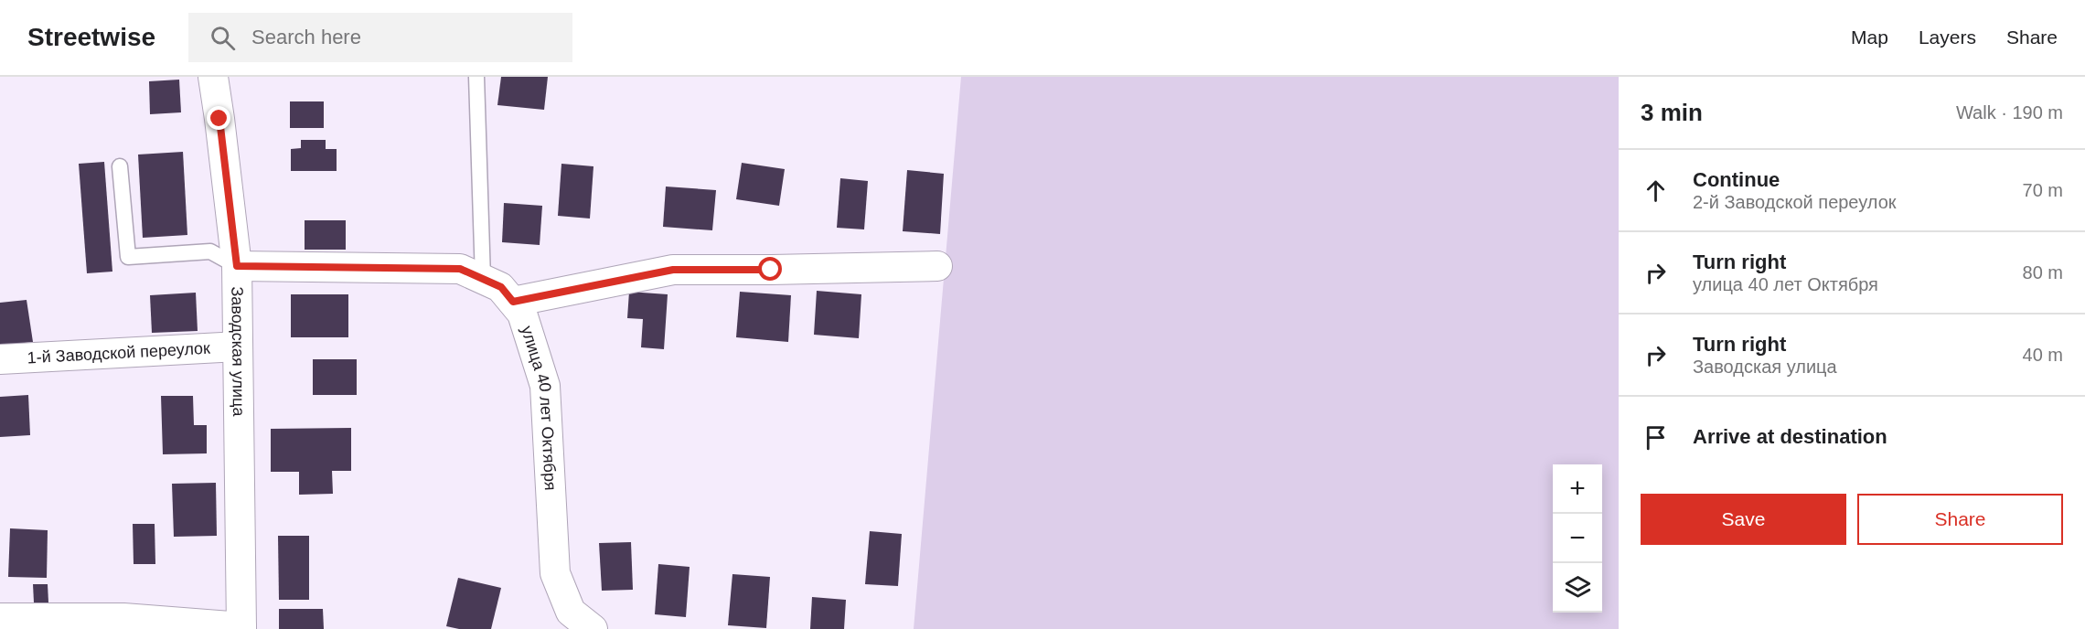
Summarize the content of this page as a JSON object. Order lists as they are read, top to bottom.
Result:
{
  "streets": {
    "street": ["Заводская улица", "1-й Заводской переулок", "улица 40 лет Октября"]
  },
  "crossings": [
    ["Заводская улица", "1-й Заводской переулок"],
    ["Заводская улица", "улица 40 лет Октября"]
  ],
  "page": {
    "header": "Streetwise",
    "search": "Search here",
    "nav": ["Map", "Layers", "Share"],
    "heading": ["3 min", "Walk · 190 m"],
    "list": [
      ["Continue", "2-й Заводской переулок", "70 m"],
      ["Turn right", "улица 40 лет Октября", "80 m"],
      ["Turn right", "Заводская улица", "40 m"],
      "Arrive at destination"
    ],
    "map_buttons": ["+", "−"],
    "buttons": ["Save", "Share"]
  }
}
